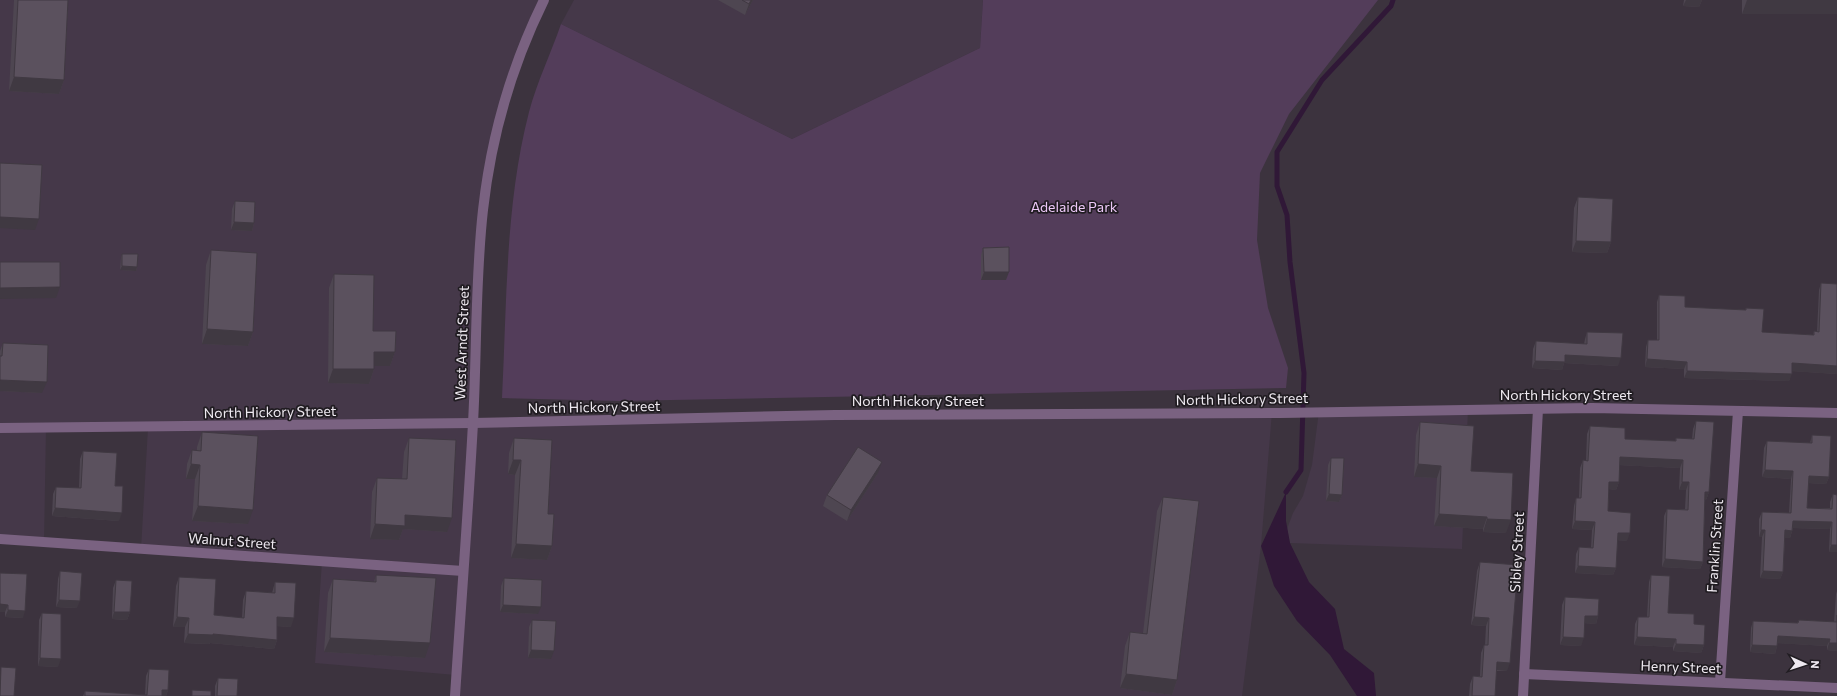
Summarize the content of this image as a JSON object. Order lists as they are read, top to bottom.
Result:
{
  "streets": {
    "street": [
      "West Arndt Street",
      "North Hickory Street",
      "Walnut Street",
      "Franklin Street",
      "Sibley Street",
      "Henry Street"
    ]
  },
  "crossings": [
    ["West Arndt Street", "North Hickory Street"],
    ["West Arndt Street", "Walnut Street"],
    ["North Hickory Street", "Franklin Street"],
    ["North Hickory Street", "Sibley Street"],
    ["Franklin Street", "Henry Street"],
    ["Sibley Street", "Henry Street"]
  ],
  "parks": ["Adelaide Park"],
  "north": "right"
}
